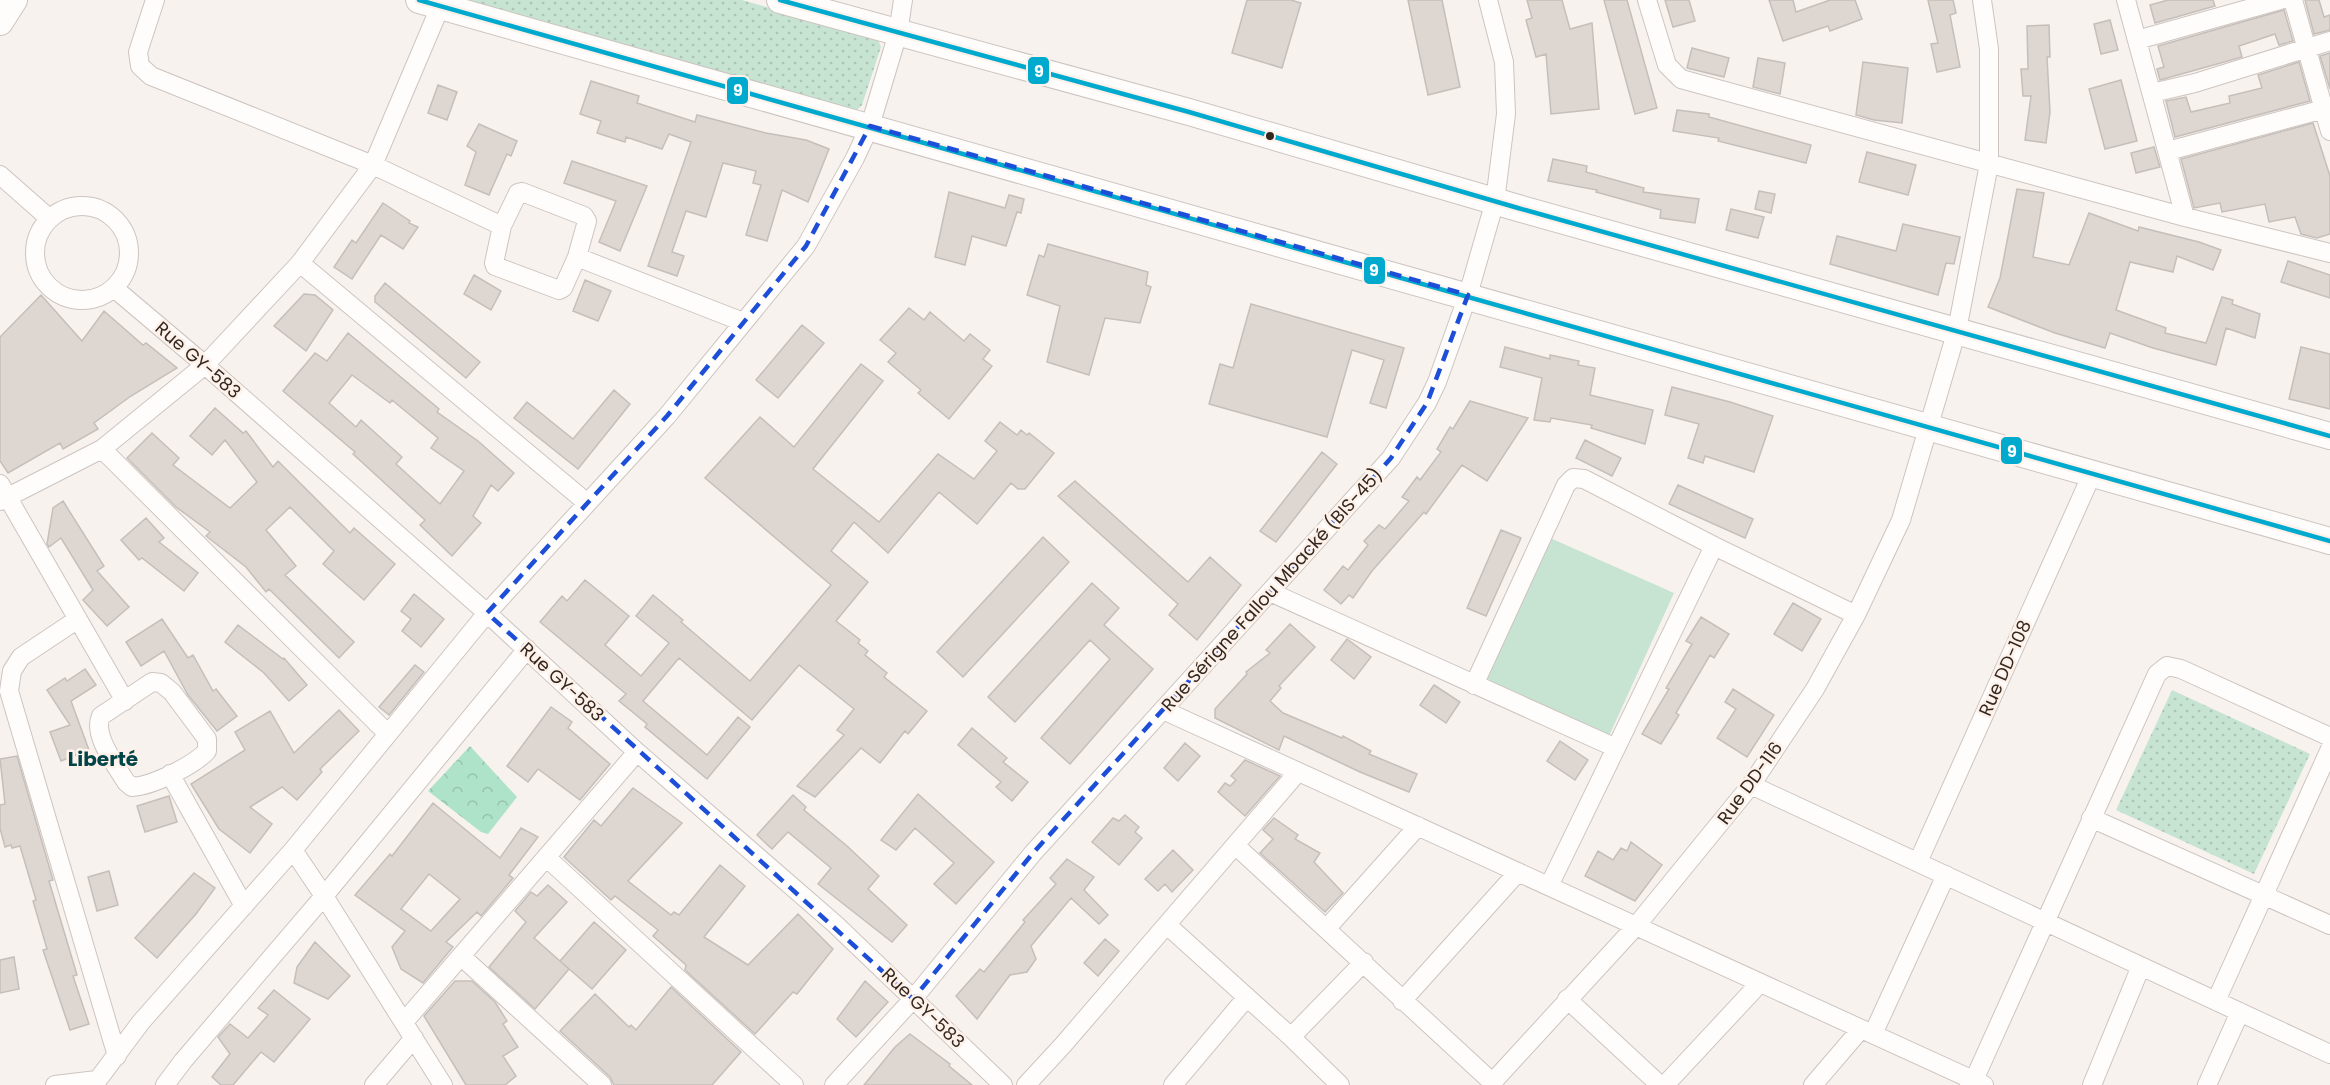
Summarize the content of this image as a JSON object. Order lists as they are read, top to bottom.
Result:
{
  "streets": {
    "street": [
      "Rue GY-583",
      "Rue Sérigne Fallou Mbacké (BIS-45)",
      "Rue DD-108",
      "Rue DD-116"
    ]
  },
  "crossings": [
    ["Rue GY-583", "Rue Sérigne Fallou Mbacké (BIS-45)"]
  ],
  "districts": ["Liberté"],
  "lines": ["transit line 9"]
}
